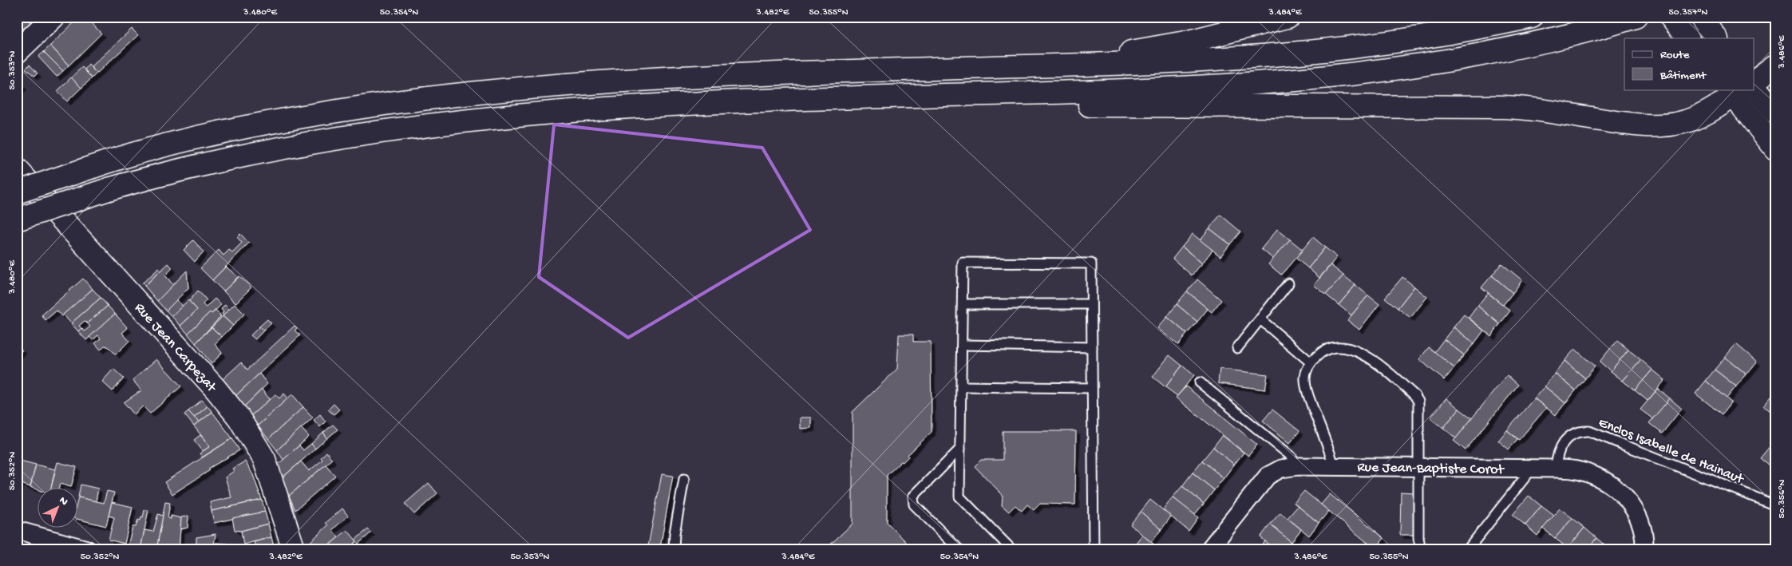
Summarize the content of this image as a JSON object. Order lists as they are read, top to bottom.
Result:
{
  "streets": {
    "main road": ["Rue Jean Carpezat"],
    "street": ["Rue Jean-Baptiste Corot"],
    "lane": ["Enclos Isabelle de Hainaut"]
  },
  "crossings": [
    ["Enclos Isabelle de Hainaut", "Rue Jean-Baptiste Corot"]
  ],
  "legend": ["Route", "Bâtiment"],
  "north": "top right",
  "coordinates": [
    "3.480°E",
    "50.354°N",
    "3.482°E",
    "50.355°N",
    "3.484°E",
    "50.357°N",
    "3.486°E",
    "50.353°N",
    "50.352°N",
    "50.356°N"
  ]
}
